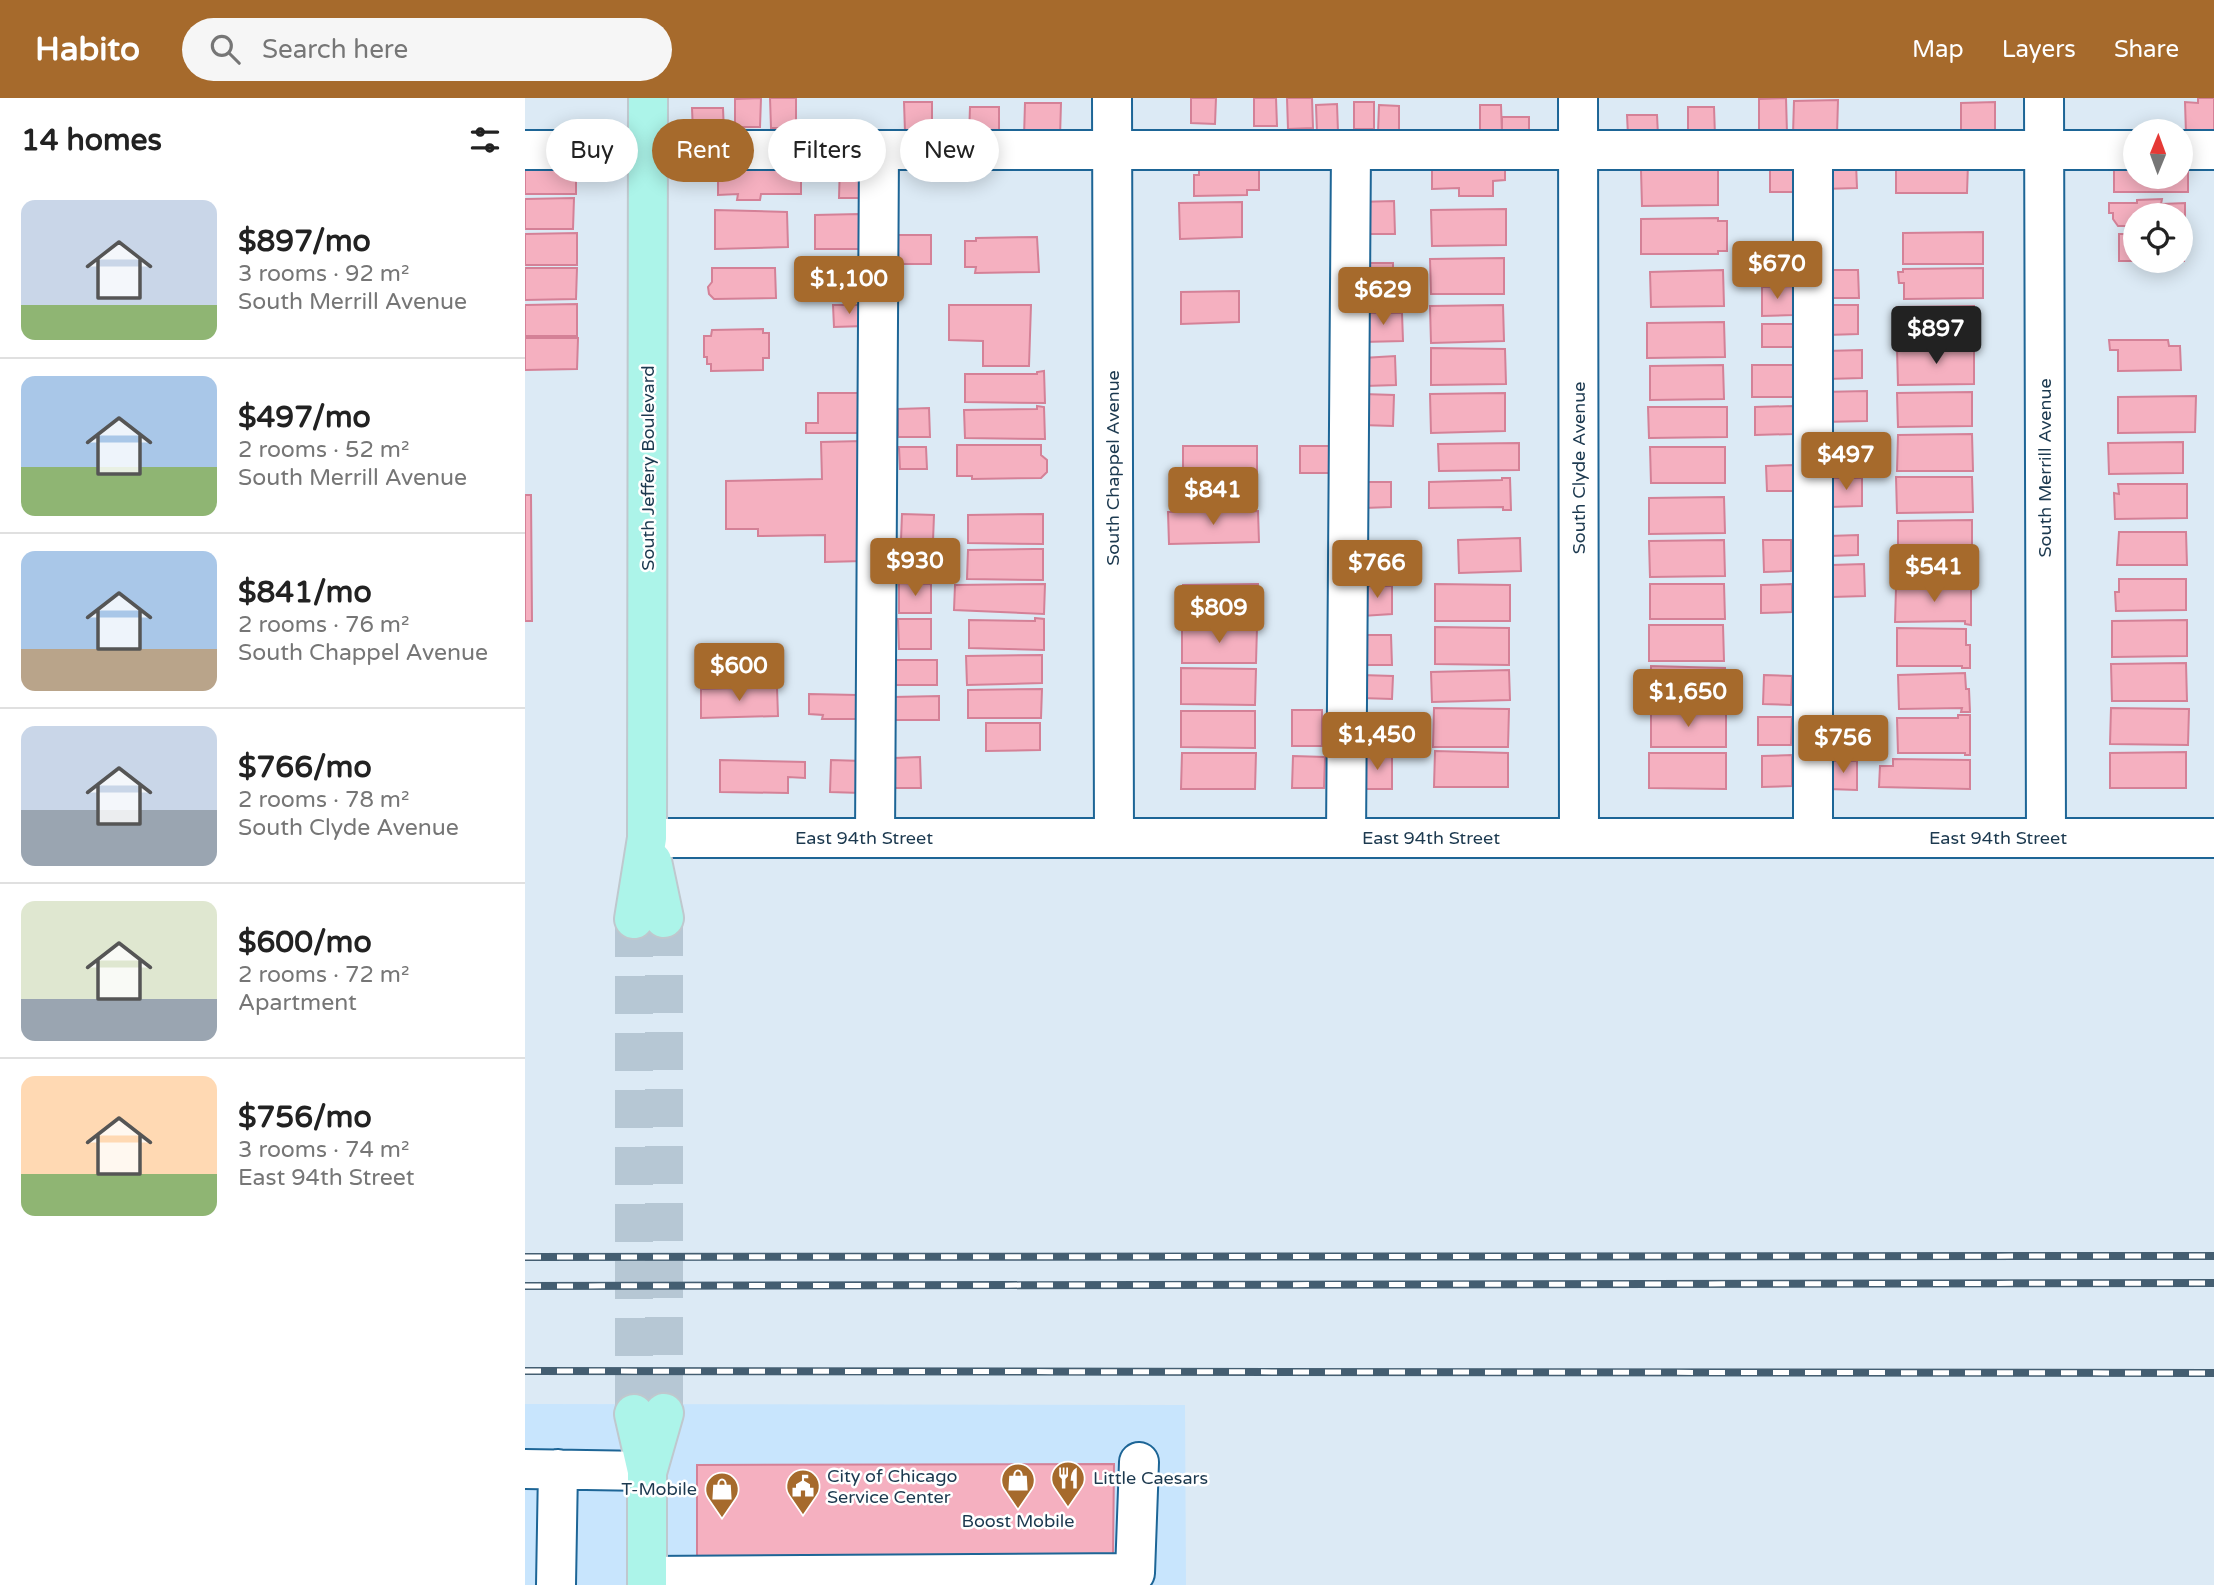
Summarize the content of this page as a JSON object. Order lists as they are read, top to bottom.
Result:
{
  "streets": {
    "main road": ["South Jeffery Boulevard"],
    "street": [
      "South Chappel Avenue",
      "South Clyde Avenue",
      "South Merrill Avenue",
      "East 94th Street"
    ]
  },
  "crossings": [
    ["South Jeffery Boulevard", "East 94th Street"],
    ["South Chappel Avenue", "East 94th Street"],
    ["South Clyde Avenue", "East 94th Street"],
    ["South Merrill Avenue", "East 94th Street"]
  ],
  "places": {
    "restaurant": ["Little Caesars"],
    "shop": ["Boost Mobile", "T-Mobile"],
    "public building": ["City of Chicago Service Center"]
  },
  "north": "top",
  "page": {
    "header": "Habito",
    "search": "Search here",
    "nav": ["Map", "Layers", "Share"],
    "heading": "14 homes",
    "chip": [
      "Buy",
      "Rent",
      "Filters",
      "New"
    ],
    "list": [
      {
        "name": "$897/mo",
        "note": "3 rooms · 92 m² · South Merrill Avenue"
      },
      {
        "name": "$497/mo",
        "note": "2 rooms · 52 m² · South Merrill Avenue"
      },
      {
        "name": "$841/mo",
        "note": "2 rooms · 76 m² · South Chappel Avenue"
      },
      {
        "name": "$766/mo",
        "note": "2 rooms · 78 m² · South Clyde Avenue"
      },
      {
        "name": "$600/mo",
        "note": "2 rooms · 72 m² · Apartment"
      },
      {
        "name": "$756/mo",
        "note": "3 rooms · 74 m² · East 94th Street"
      }
    ],
    "price": [
      "$670",
      "$1,100",
      "$629",
      "$897",
      "$497",
      "$841",
      "$930",
      "$766",
      "$541",
      "$809",
      "$600",
      "$1,650",
      "$1,450",
      "$756"
    ]
  }
}
